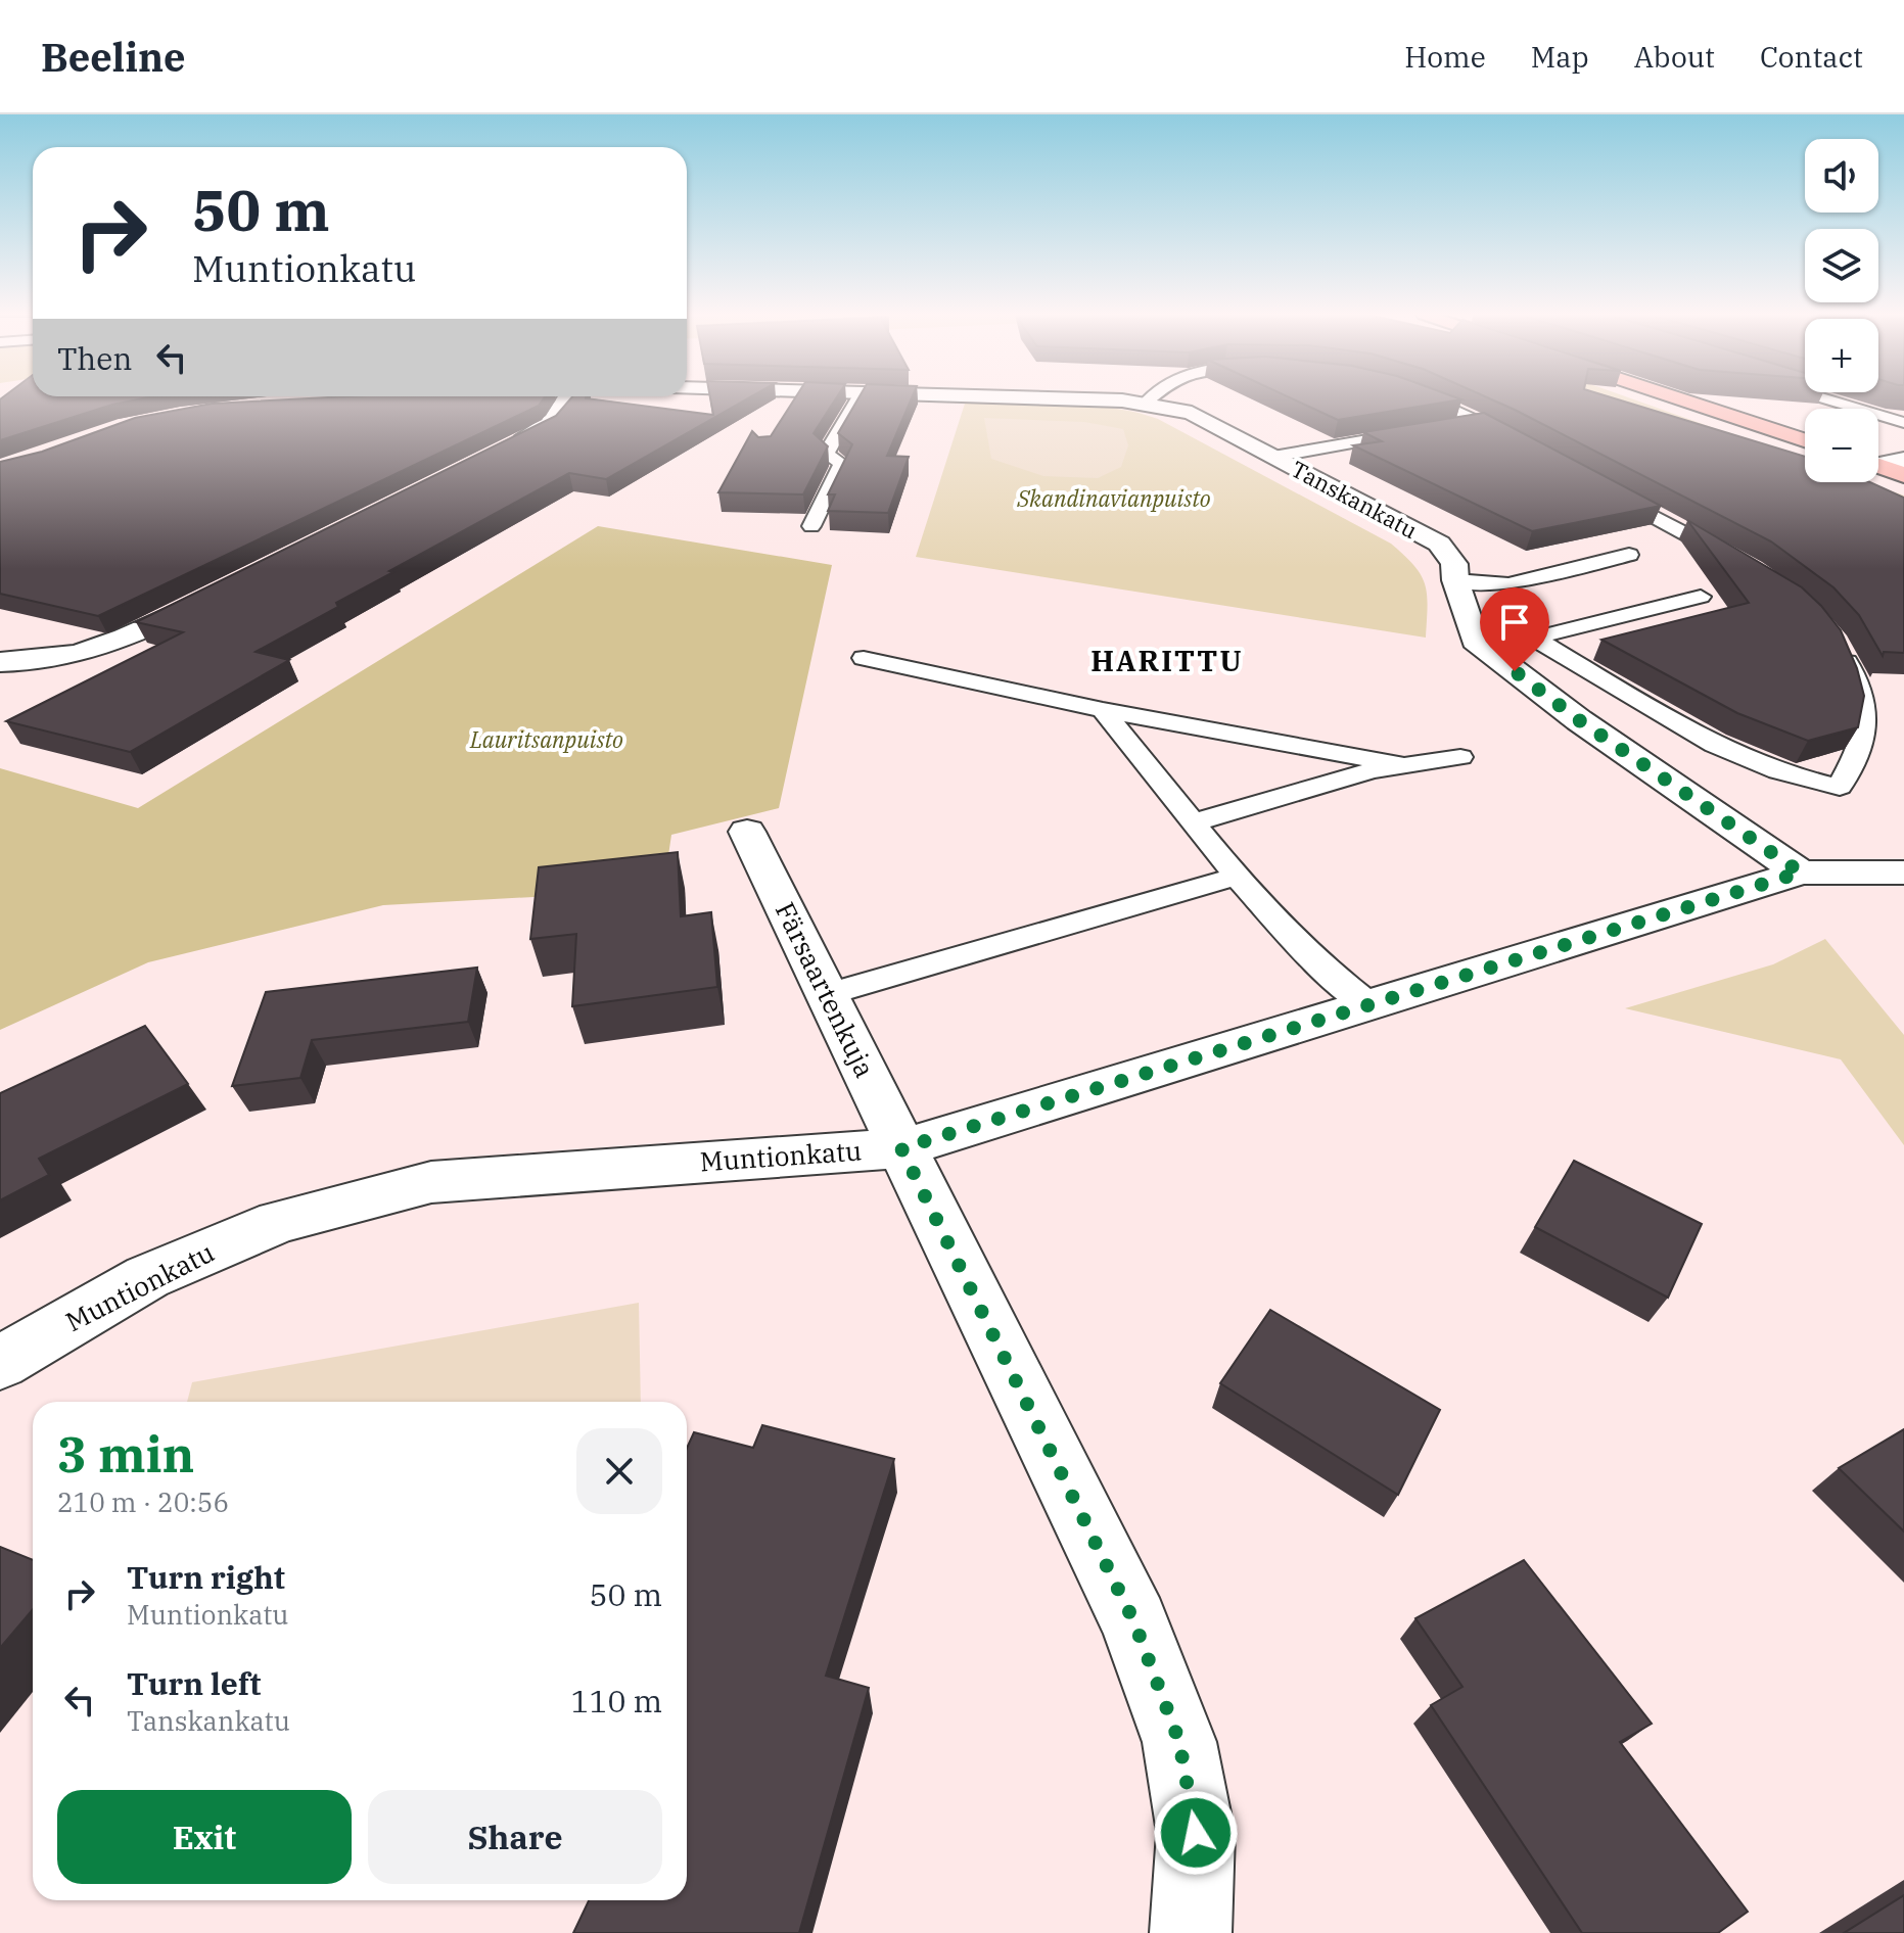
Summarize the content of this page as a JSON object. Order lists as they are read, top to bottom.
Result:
{
  "streets": {
    "street": ["Tanskankatu", "Färsaartenkuja", "Muntionkatu"]
  },
  "crossings": [
    ["Färsaartenkuja", "Muntionkatu"]
  ],
  "districts": ["HARITTU"],
  "parks": ["Skandinavianpuisto", "Lauritsanpuisto"],
  "page": {
    "header": "Beeline",
    "nav": [
      "Home",
      "Map",
      "About",
      "Contact"
    ],
    "map_buttons": ["+", "−"],
    "turn": ["50 m", "Muntionkatu"],
    "then": "Then",
    "heading": ["3 min", "210 m · 20:56"],
    "list": [
      {
        "name": "Turn right",
        "note": "Muntionkatu",
        "value": "50 m"
      },
      {
        "name": "Turn left",
        "note": "Tanskankatu",
        "value": "110 m"
      }
    ],
    "buttons": ["Exit", "Share"]
  }
}
